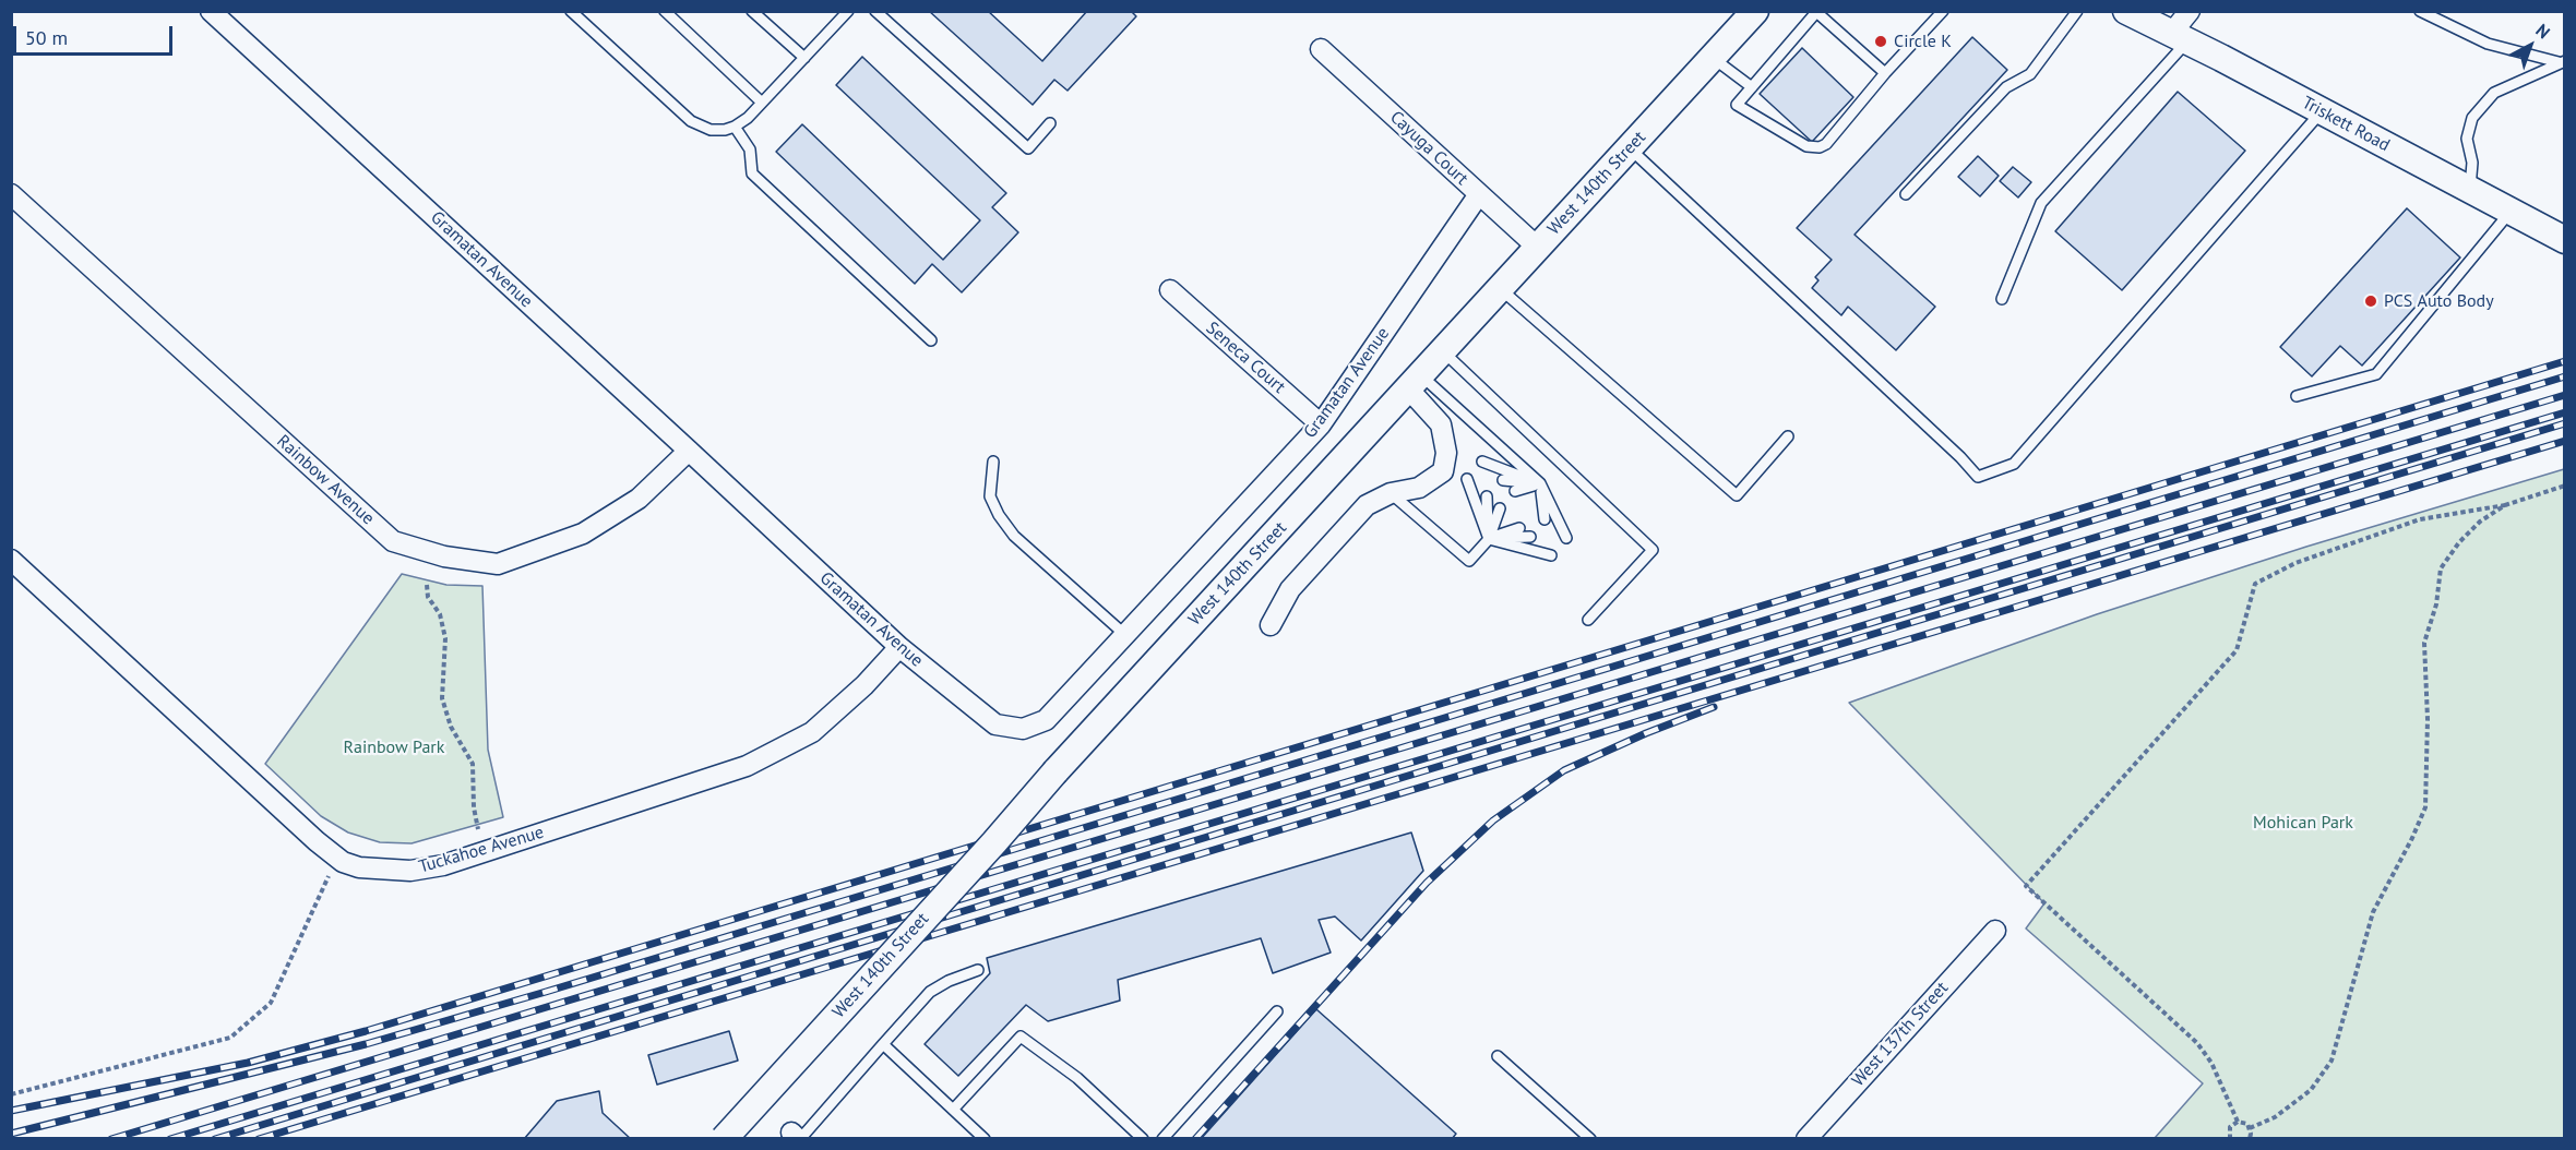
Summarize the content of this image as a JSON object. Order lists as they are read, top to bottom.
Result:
{
  "streets": {
    "main road": ["Triskett Road", "West 140th Street"],
    "street": [
      "Cayuga Court",
      "Gramatan Avenue",
      "Seneca Court",
      "Rainbow Avenue",
      "Tuckahoe Avenue",
      "West 137th Street"
    ]
  },
  "crossings": [
    ["Cayuga Court", "West 140th Street"],
    ["Cayuga Court", "Gramatan Avenue"],
    ["Gramatan Avenue", "Seneca Court"],
    ["Gramatan Avenue", "Rainbow Avenue"],
    ["Gramatan Avenue", "Tuckahoe Avenue"]
  ],
  "parks": ["Rainbow Park", "Mohican Park"],
  "places": ["Circle K", "PCS Auto Body"],
  "scale_bar": "50 m",
  "north": "top right"
}
